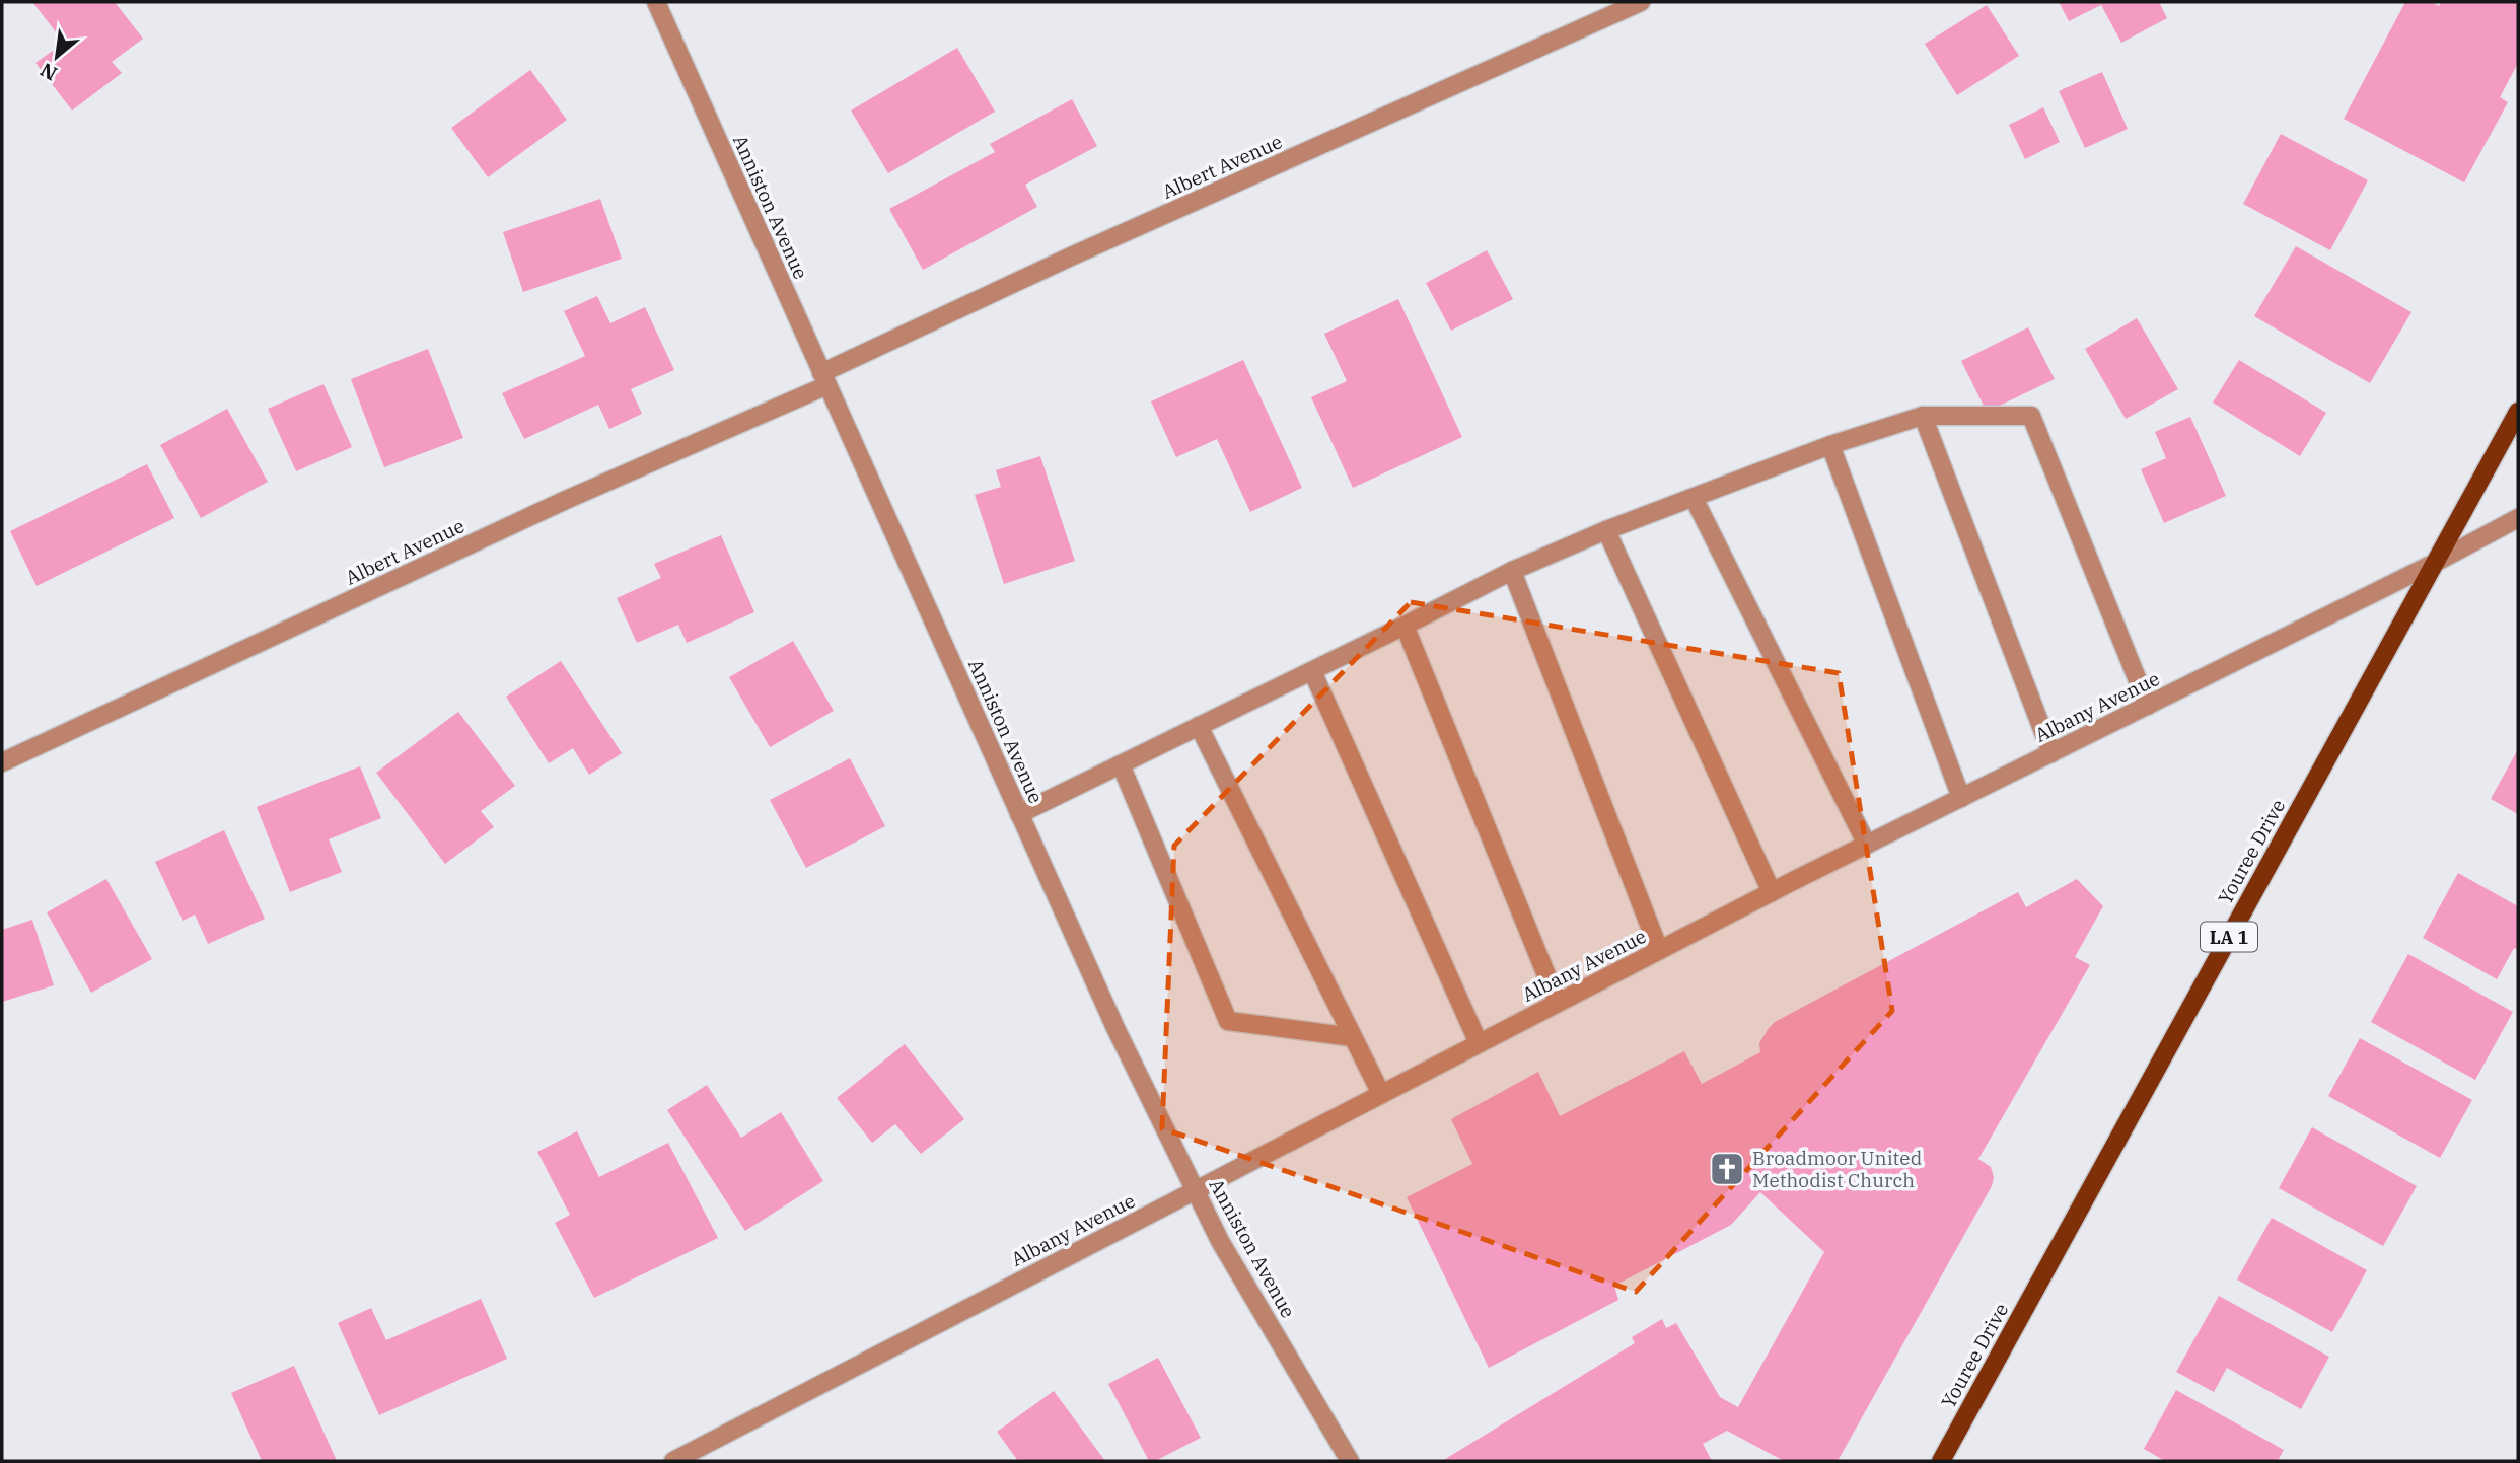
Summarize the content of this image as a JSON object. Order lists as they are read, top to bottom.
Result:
{
  "streets": {
    "main road": ["Youree Drive", "LA 1"],
    "street": ["Albert Avenue", "Anniston Avenue", "Albany Avenue"]
  },
  "crossings": [
    ["Albert Avenue", "Anniston Avenue"],
    ["Anniston Avenue", "Albany Avenue"],
    ["Albany Avenue", "Youree Drive"]
  ],
  "places": {
    "church": ["Broadmoor United Methodist Church"]
  },
  "north": "bottom left"
}
